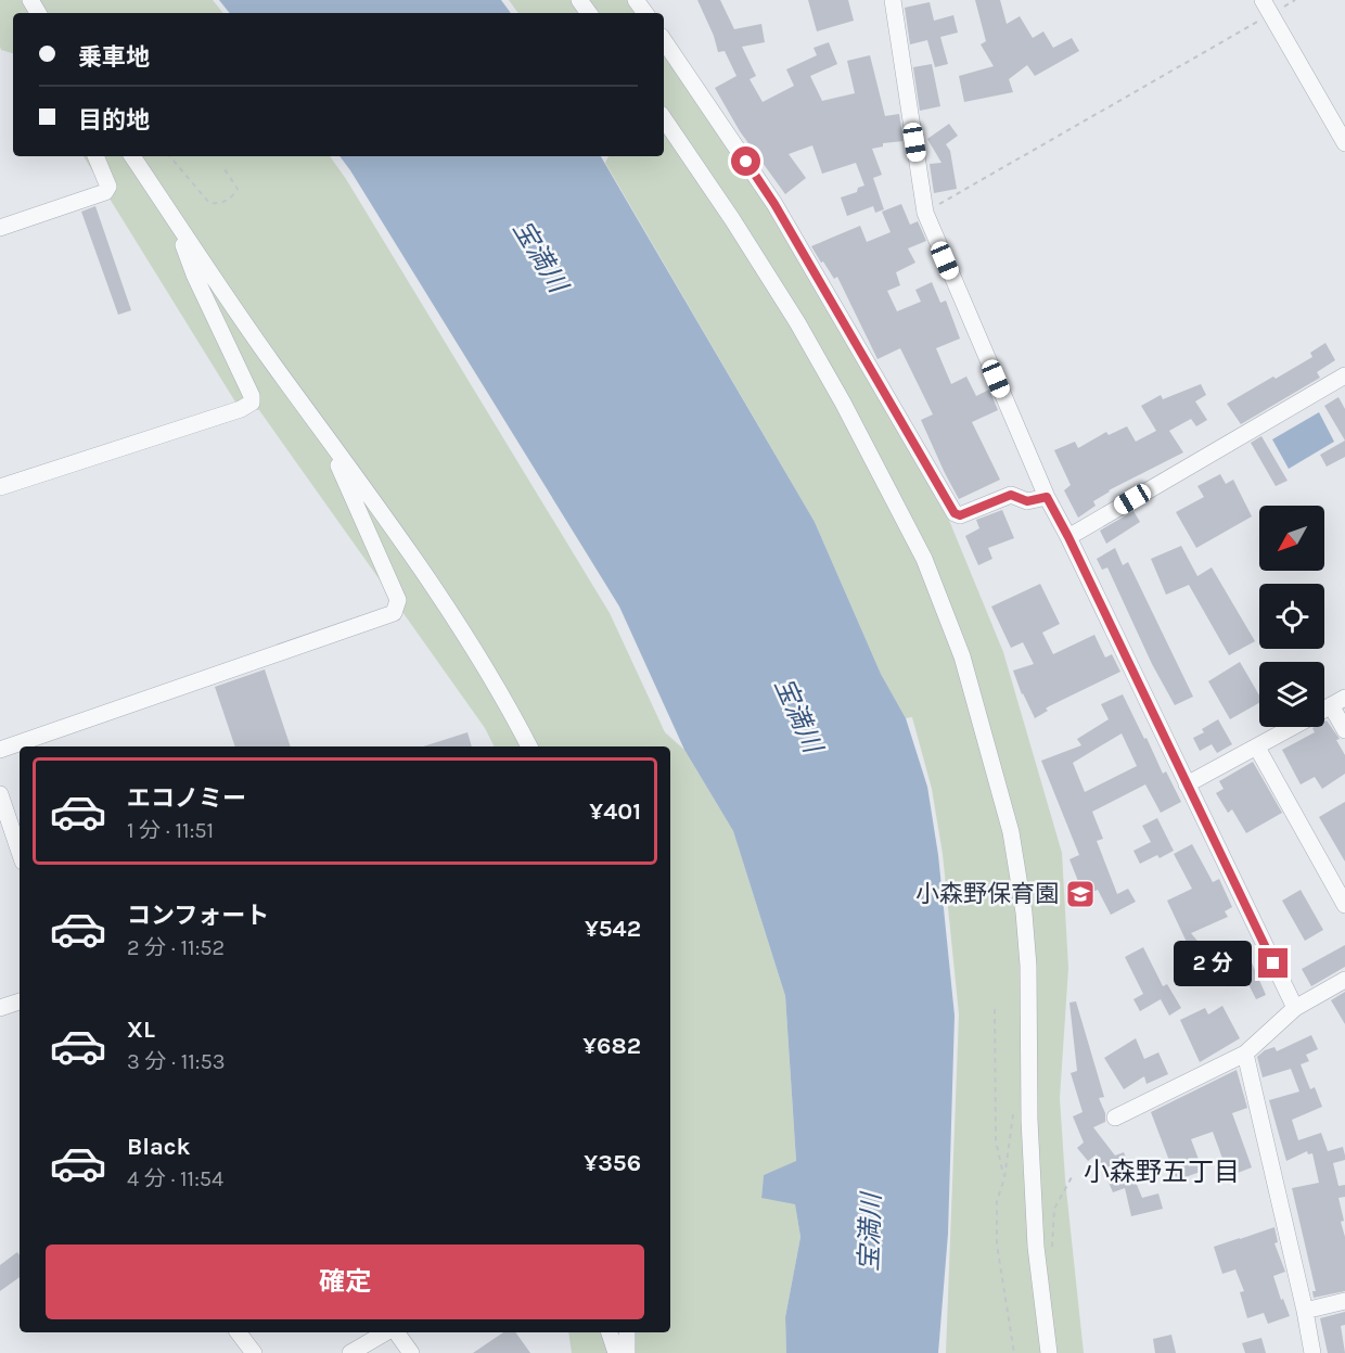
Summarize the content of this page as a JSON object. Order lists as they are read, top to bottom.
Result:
{
  "districts": ["小森野五丁目"],
  "water": ["宝満川"],
  "places": {
    "school or university": ["小森野保育園"]
  },
  "north": "bottom left",
  "page": {
    "banner": ["乗車地", "目的地"],
    "list": [
      {
        "name": "エコノミー",
        "note": "1 分 · 11:51",
        "value": "¥401"
      },
      {
        "name": "コンフォート",
        "note": "2 分 · 11:52",
        "value": "¥542"
      },
      {
        "name": "XL",
        "note": "3 分 · 11:53",
        "value": "¥682"
      },
      {
        "name": "Black",
        "note": "4 分 · 11:54",
        "value": "¥356"
      }
    ],
    "bubble": "2 分",
    "buttons": "確定"
  }
}
